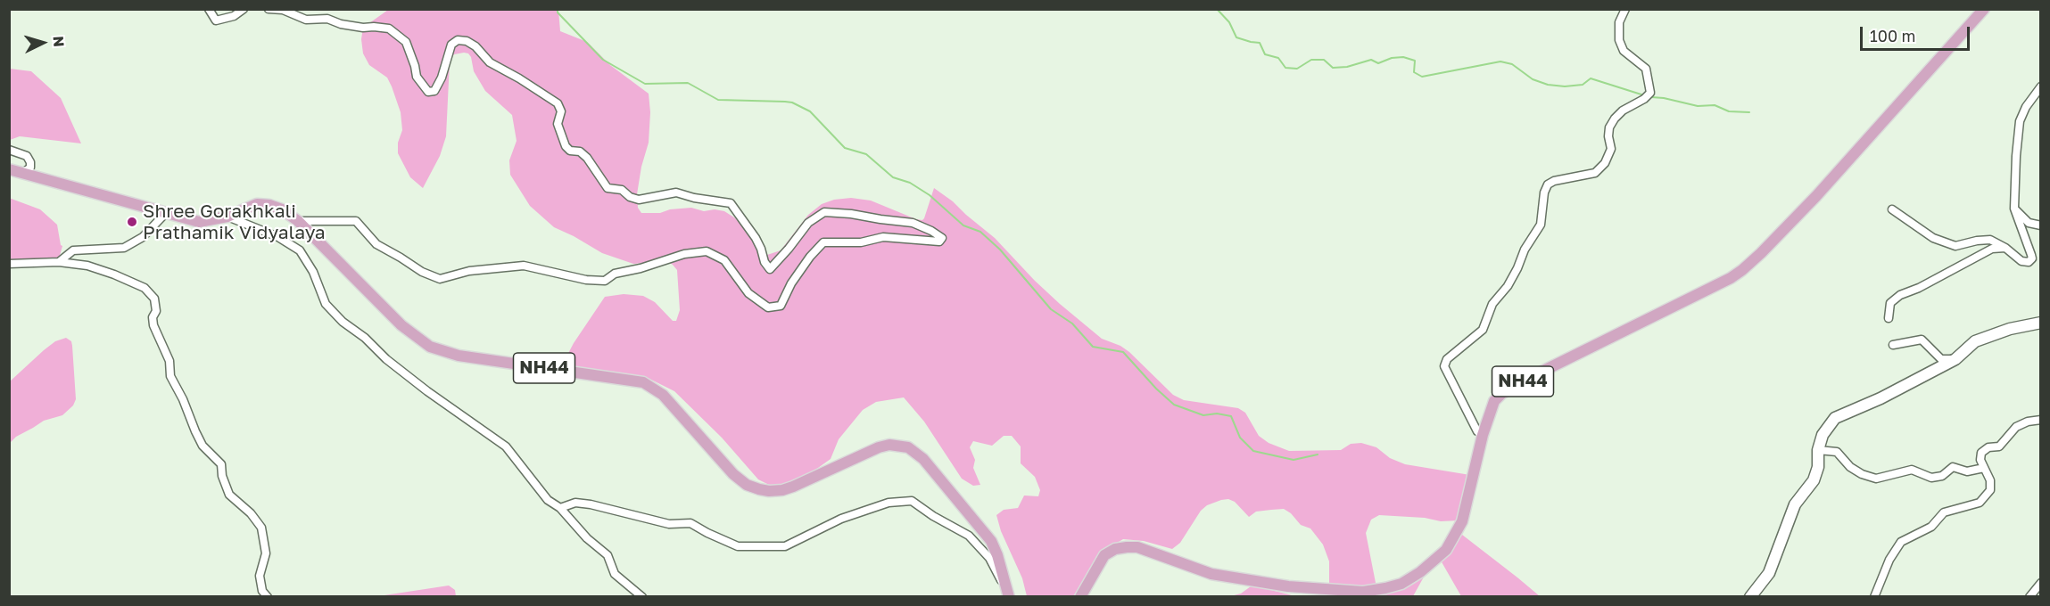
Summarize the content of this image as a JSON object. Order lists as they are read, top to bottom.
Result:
{
  "streets": {
    "main road": ["NH44"]
  },
  "places": ["Shree Gorakhkali Prathamik Vidyalaya"],
  "scale_bar": "100 m",
  "north": "right"
}
